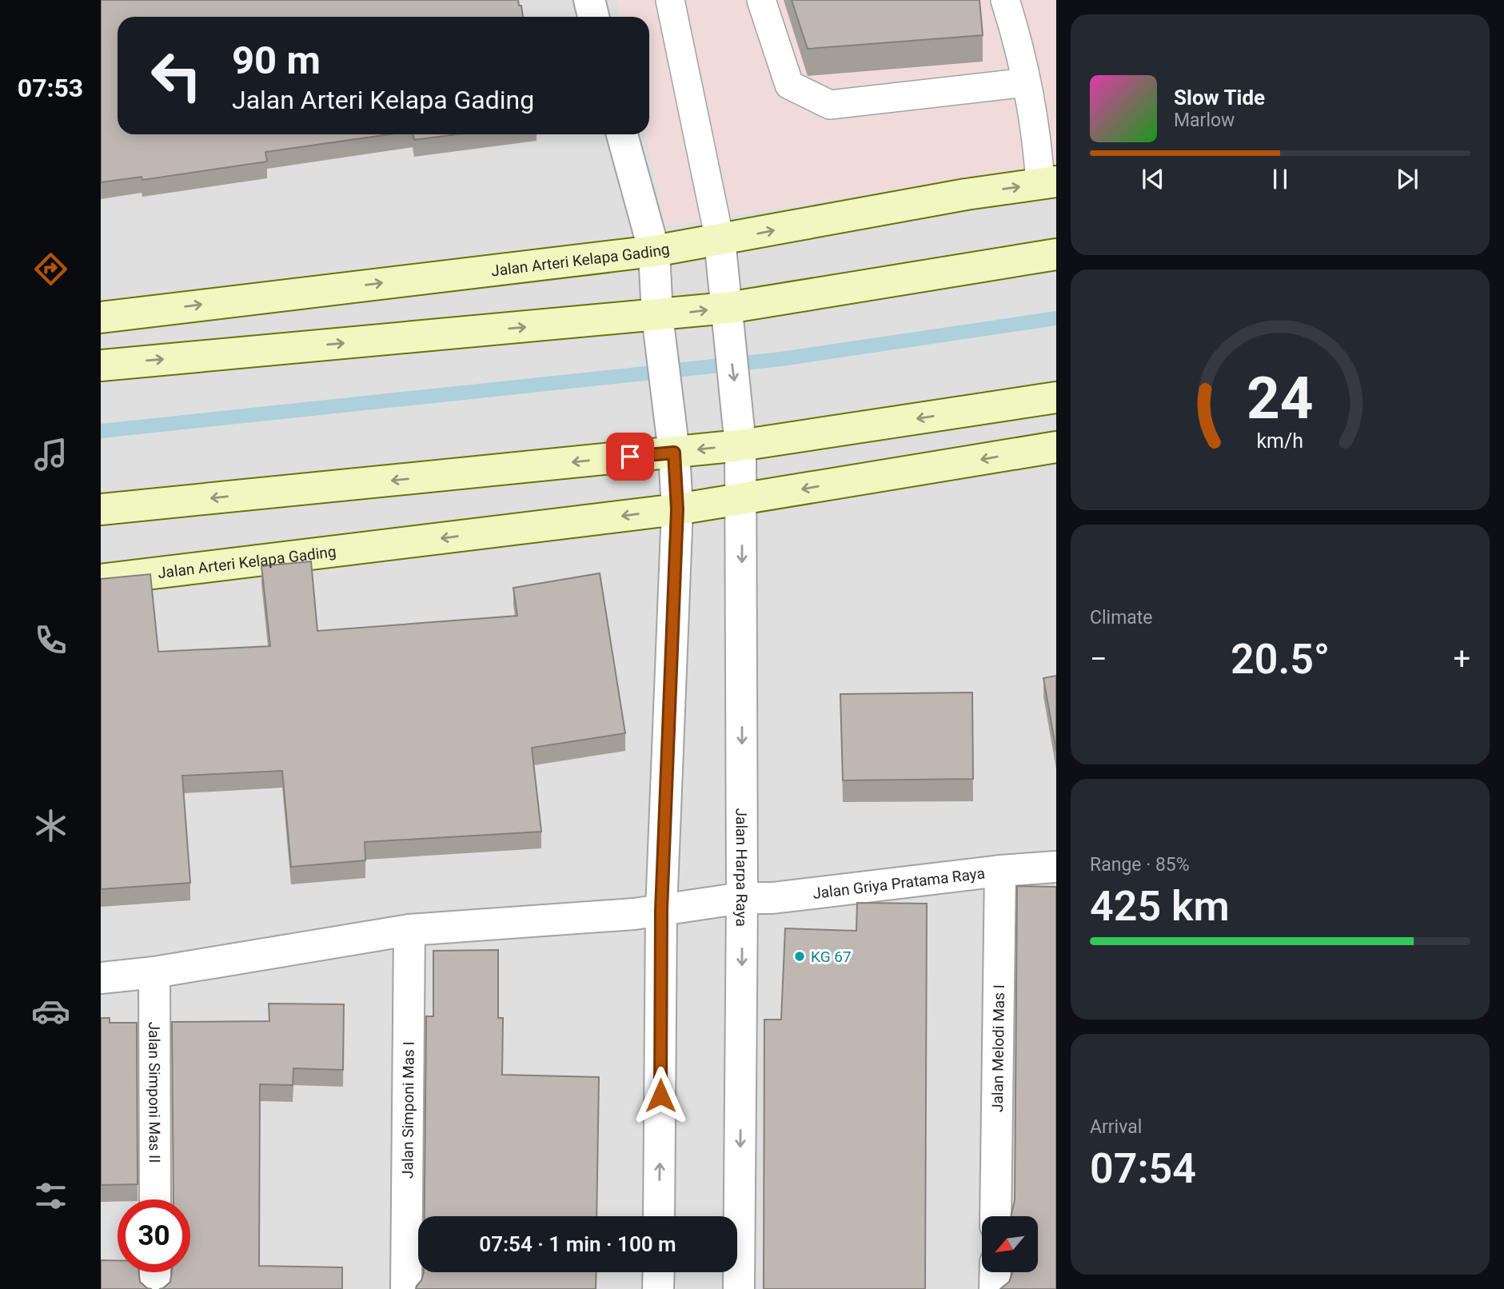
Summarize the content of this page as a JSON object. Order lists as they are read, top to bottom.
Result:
{
  "streets": {
    "street": [
      "Jalan Arteri Kelapa Gading",
      "Jalan Harpa Raya",
      "Jalan Griya Pratama Raya",
      "Jalan Melodi Mas I",
      "Jalan Simponi Mas II",
      "Jalan Simponi Mas I"
    ]
  },
  "crossings": [
    ["Jalan Arteri Kelapa Gading", "Jalan Harpa Raya"],
    ["Jalan Harpa Raya", "Jalan Griya Pratama Raya"],
    ["Jalan Griya Pratama Raya", "Jalan Melodi Mas I"],
    ["Jalan Griya Pratama Raya", "Jalan Simponi Mas II"],
    ["Jalan Griya Pratama Raya", "Jalan Simponi Mas I"]
  ],
  "places": ["KG 67"],
  "north": "bottom left",
  "page": {
    "tabs": "07:53",
    "turn": ["90 m", "Jalan Arteri Kelapa Gading"],
    "song": ["Slow Tide", "Marlow"],
    "tile": [
      "Climate",
      ["Range · 85%", "425 km"],
      ["Arrival", "07:54"]
    ],
    "heat": ["−", "20.5°", "+"],
    "limit": "30",
    "trip": "07:54 · 1 min · 100 m",
    "gauge": ["24", "km/h"]
  }
}
